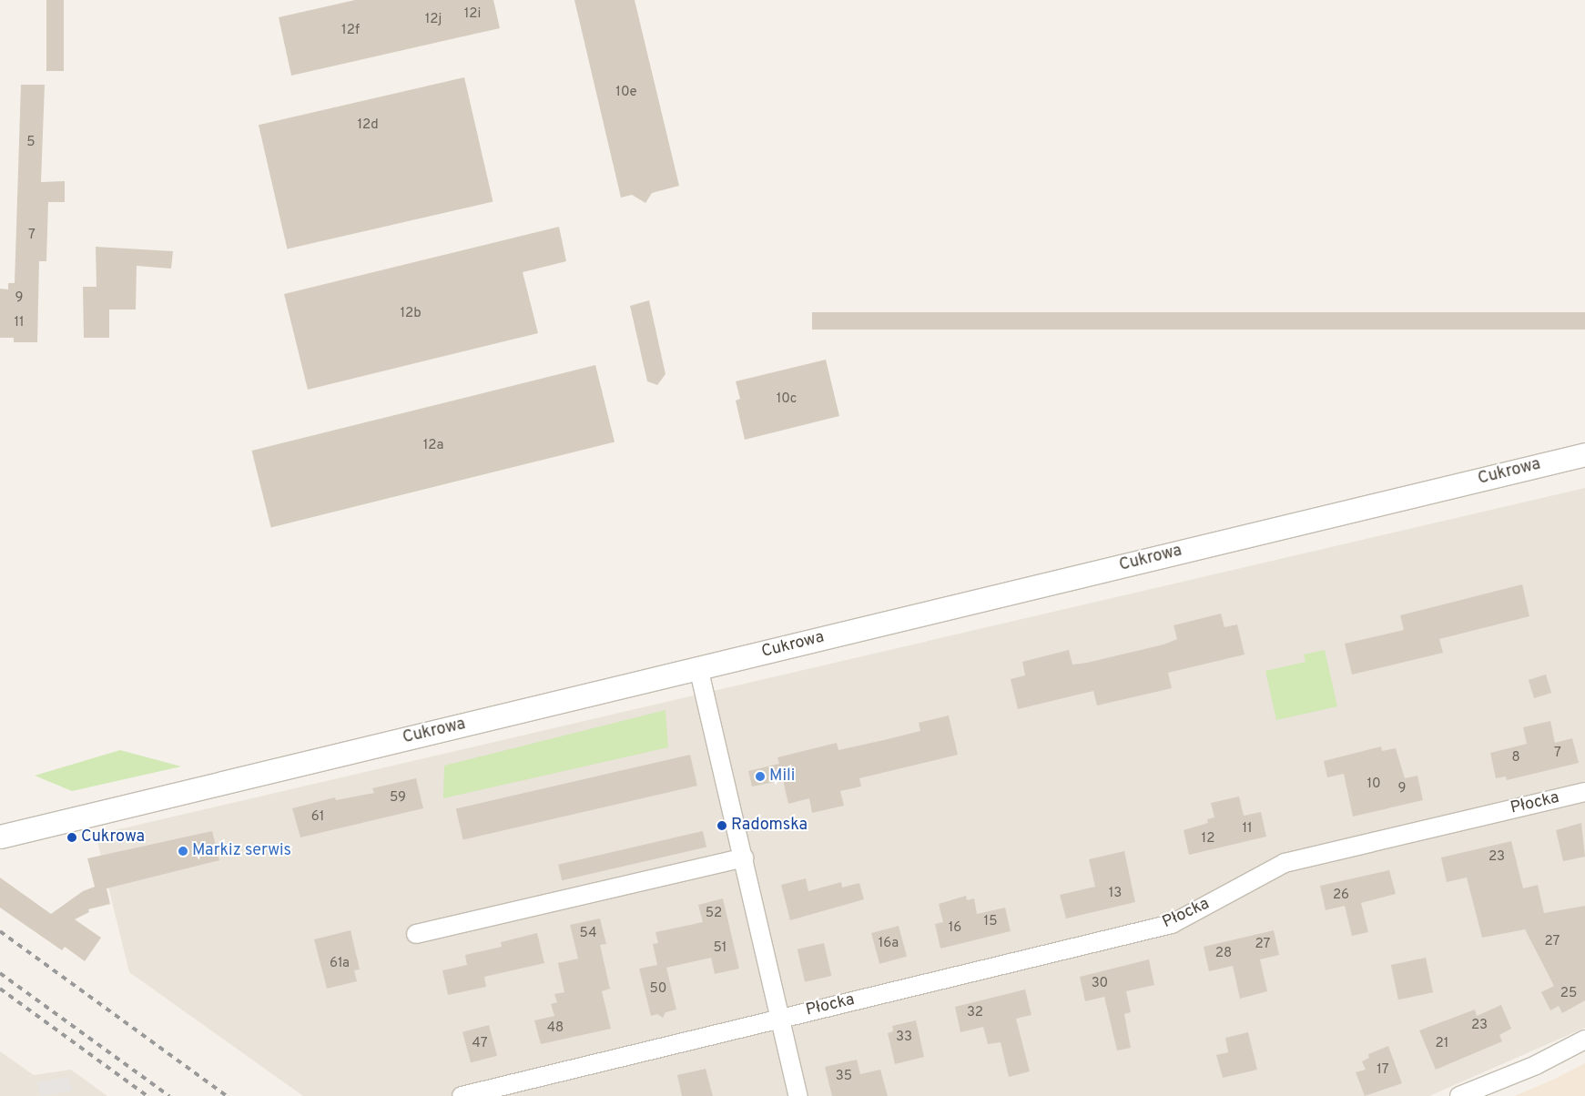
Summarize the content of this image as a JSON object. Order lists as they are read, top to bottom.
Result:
{
  "streets": {
    "street": ["Cukrowa", "Płocka"]
  },
  "places": [
    "Mili",
    "Radomska",
    "Cukrowa",
    "Markiz serwis"
  ],
  "house_numbers": [
    "12i",
    "12j",
    "12f",
    "10e",
    "12d",
    "5",
    "7",
    "9",
    "12b",
    "11",
    "10c",
    "12a",
    "7",
    "8",
    "10",
    "9",
    "59",
    "61",
    "11",
    "12",
    "23",
    "13",
    "26",
    "52",
    "15",
    "16",
    "54",
    "27",
    "16a",
    "27",
    "51",
    "28",
    "61a",
    "30",
    "50",
    "25",
    "32",
    "23",
    "48",
    "33",
    "47",
    "21",
    "17",
    "35"
  ]
}
